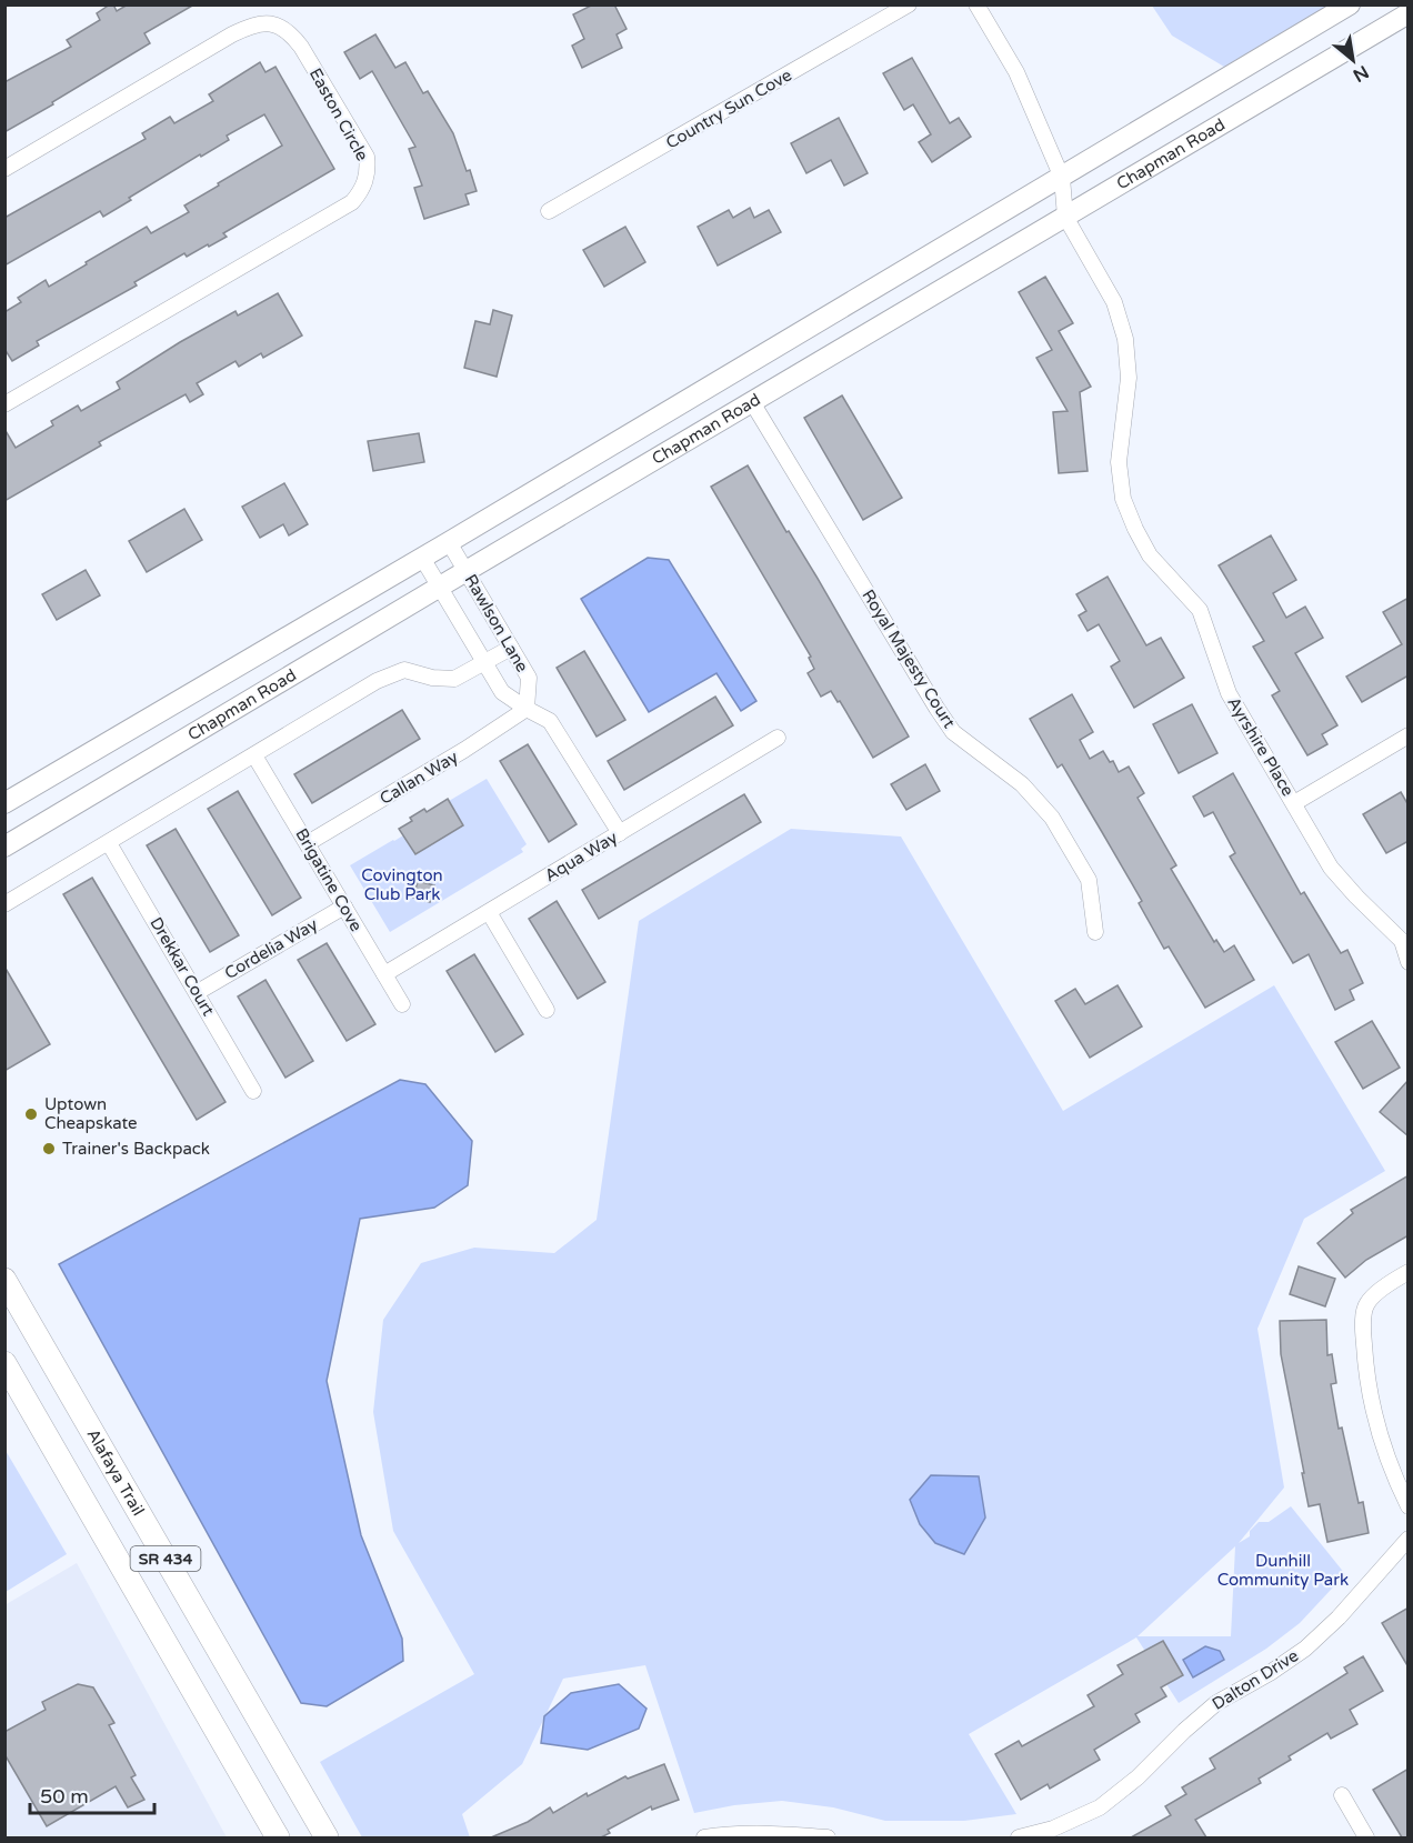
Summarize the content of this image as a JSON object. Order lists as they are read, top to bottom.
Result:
{
  "streets": {
    "main road": ["Alafaya Trail", "SR 434"],
    "street": [
      "Country Sun Cove",
      "Easton Circle",
      "Chapman Road",
      "Rawlson Lane",
      "Royal Majesty Court",
      "Ayrshire Place",
      "Callan Way",
      "Aqua Way",
      "Brigatine Cove",
      "Cordelia Way",
      "Drekkar Court",
      "Dalton Drive"
    ]
  },
  "crossings": [
    ["Chapman Road", "Rawlson Lane"],
    ["Chapman Road", "Royal Majesty Court"],
    ["Chapman Road", "Ayrshire Place"],
    ["Rawlson Lane", "Callan Way"],
    ["Rawlson Lane", "Aqua Way"],
    ["Callan Way", "Brigatine Cove"],
    ["Aqua Way", "Brigatine Cove"],
    ["Brigatine Cove", "Cordelia Way"],
    ["Cordelia Way", "Drekkar Court"]
  ],
  "parks": ["Covington Club Park", "Dunhill Community Park"],
  "places": ["Uptown Cheapskate", "Trainer's Backpack"],
  "scale_bar": "50 m",
  "north": "bottom right"
}
